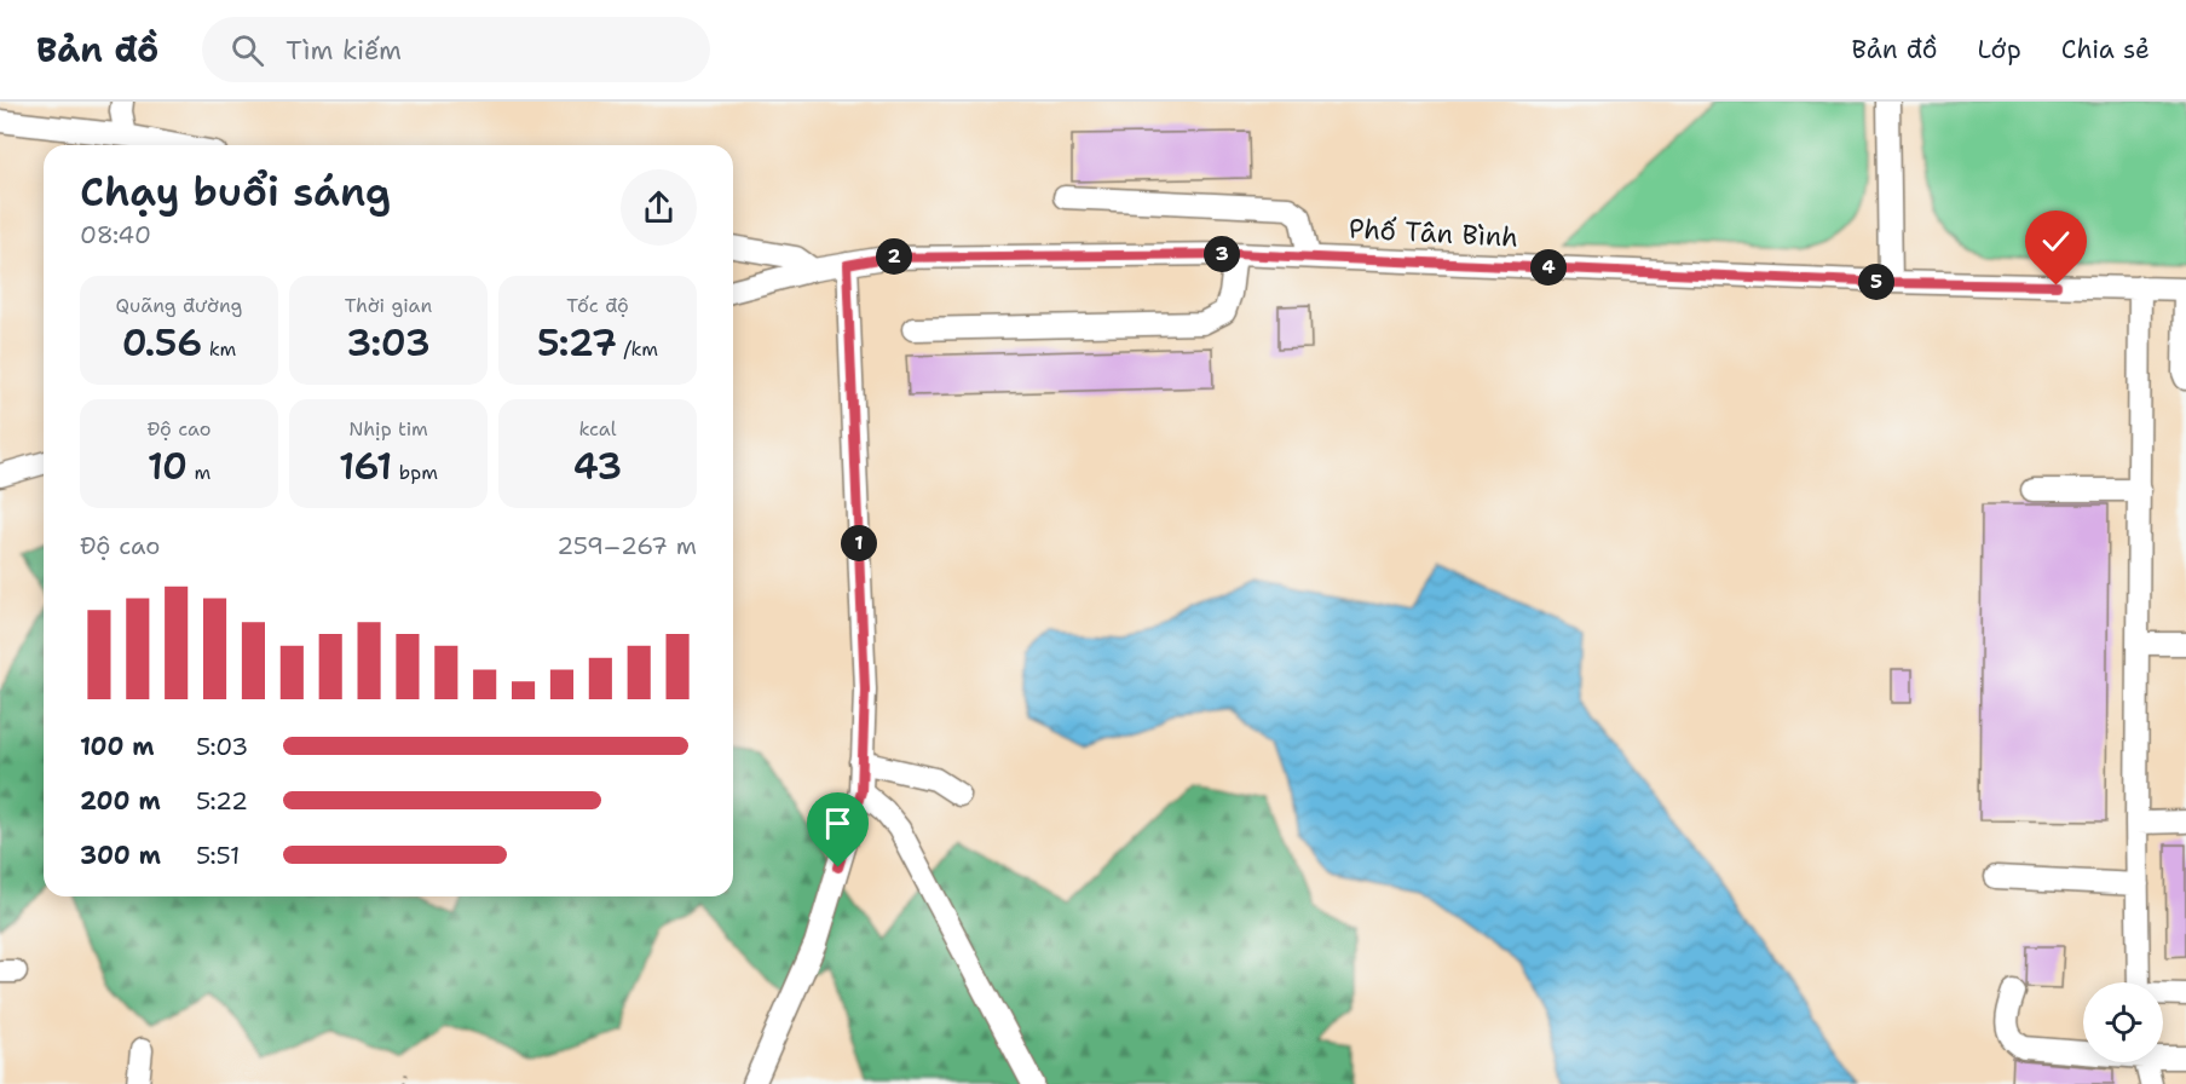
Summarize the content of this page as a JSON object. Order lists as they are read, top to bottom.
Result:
{
  "streets": {
    "street": ["Phố Tân Bình"]
  },
  "page": {
    "header": "Bản đồ",
    "search": "Tìm kiếm",
    "nav": ["Bản đồ", "Lớp", "Chia sẻ"],
    "heading": ["Chạy buổi sáng", "08:40"],
    "pins": [
      "3",
      "2",
      "4",
      "5",
      "1"
    ],
    "stats": [
      ["Quãng đường", "0.56 km"],
      ["Thời gian", "3:03"],
      ["Tốc độ", "5:27 /km"],
      ["Độ cao", "10 m"],
      ["Nhịp tim", "161 bpm"],
      ["kcal", "43"]
    ],
    "chart": ["Độ cao", "259–267 m"],
    "list": [
      {
        "name": "100 m",
        "note": "5:03"
      },
      {
        "name": "200 m",
        "note": "5:22"
      },
      {
        "name": "300 m",
        "note": "5:51"
      }
    ]
  }
}
